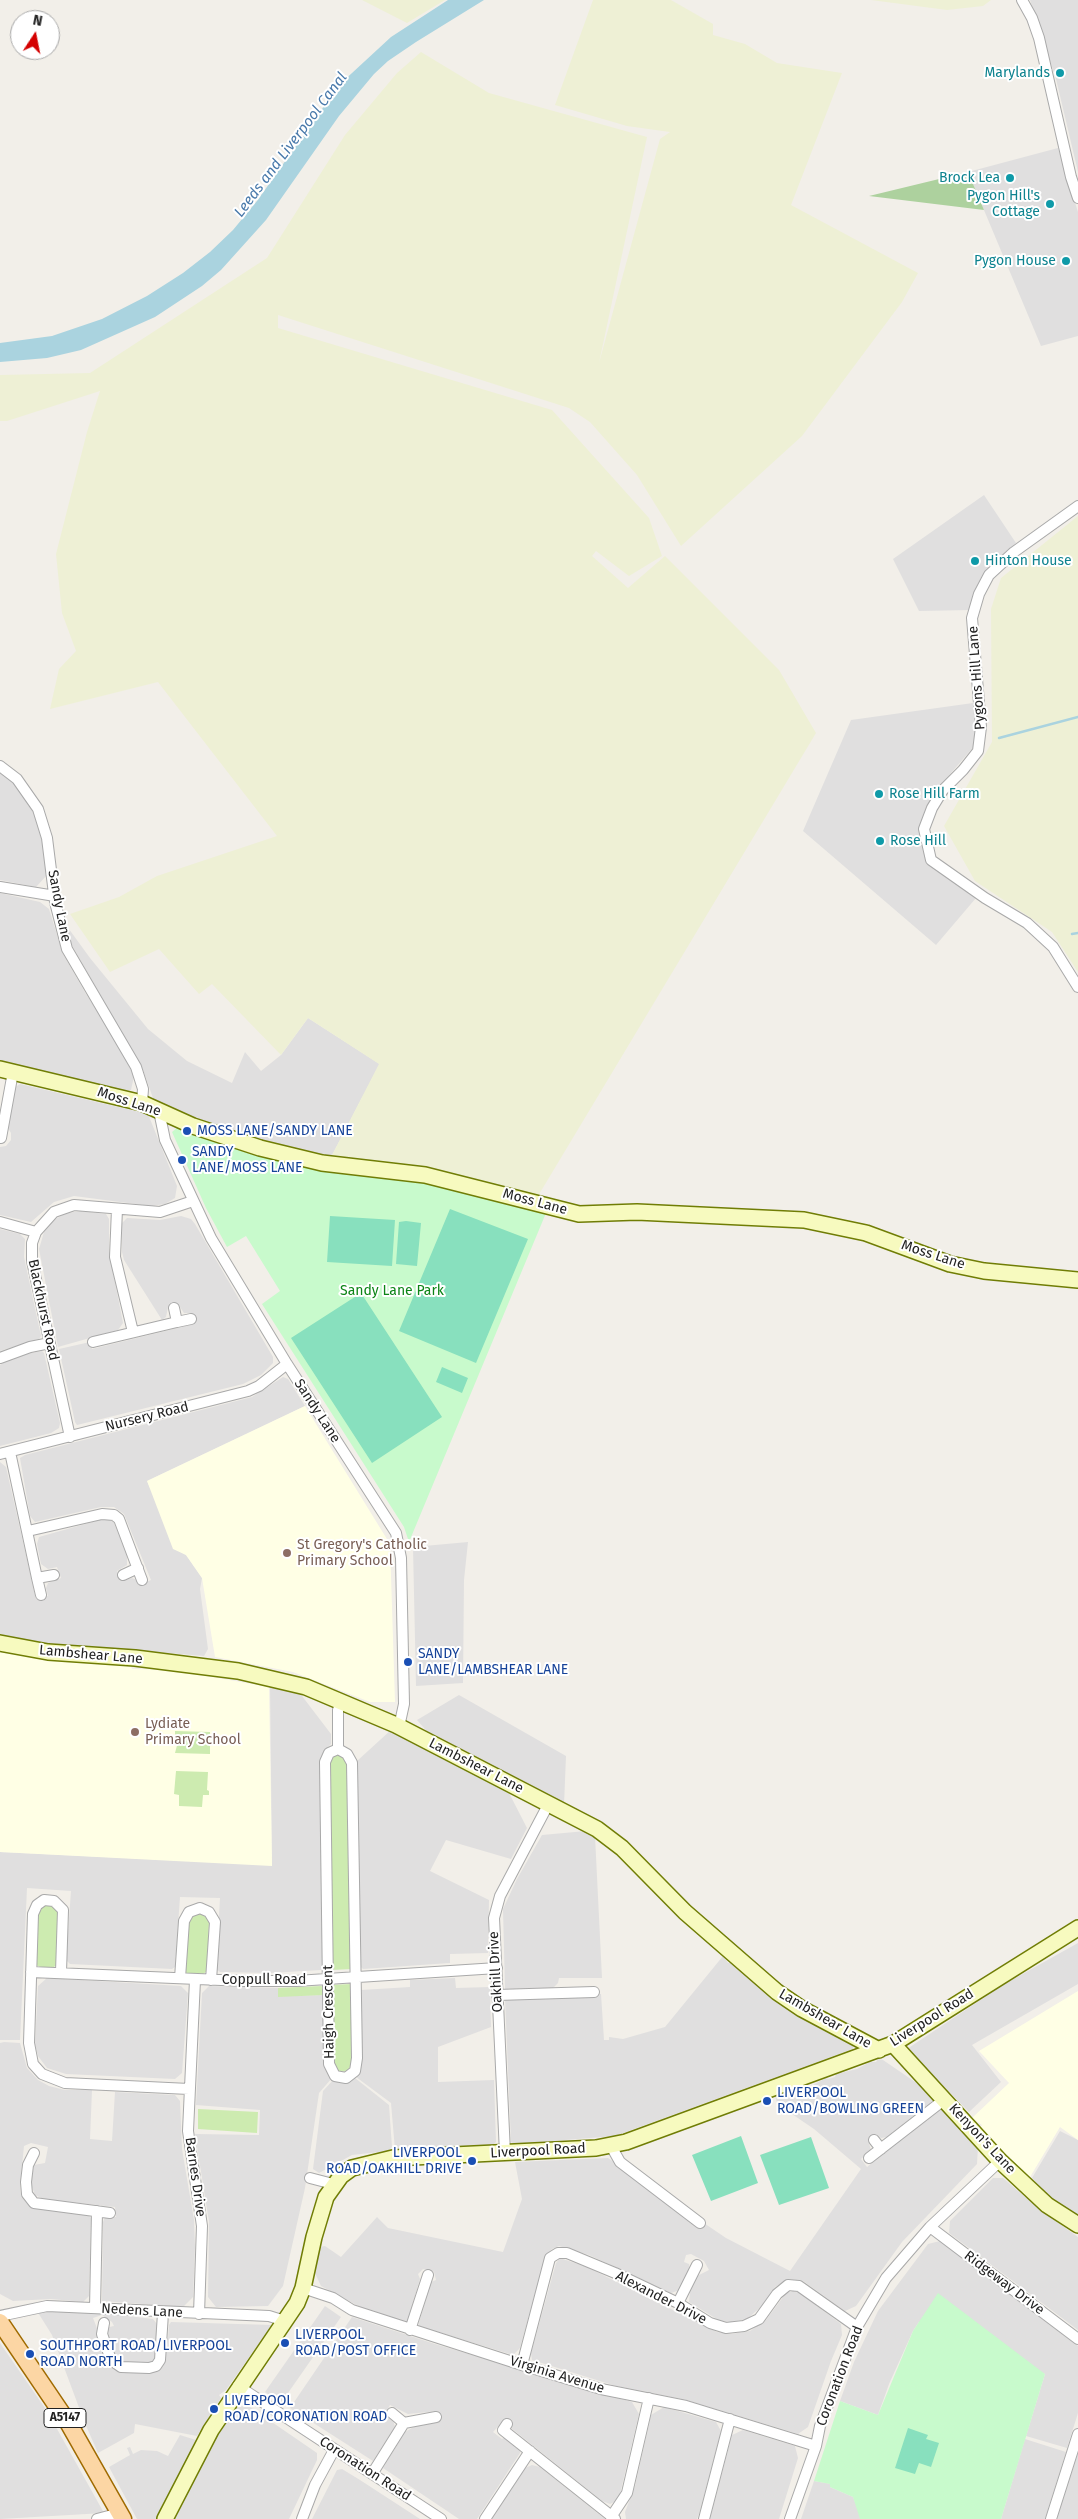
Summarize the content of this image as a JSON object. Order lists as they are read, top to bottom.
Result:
{
  "streets": {
    "main road": ["A5147"],
    "street": [
      "Pygons Hill Lane",
      "Sandy Lane",
      "Moss Lane",
      "Blackhurst Road",
      "Nursery Road",
      "Lambshear Lane",
      "Oakhill Drive",
      "Coppull Road",
      "Haigh Crescent",
      "Liverpool Road",
      "Kenyon's Lane",
      "Barnes Drive",
      "Ridgeway Drive",
      "Alexander Drive",
      "Nedens Lane",
      "Virginia Avenue",
      "Coronation Road"
    ]
  },
  "crossings": [
    ["Sandy Lane", "Moss Lane"],
    ["Sandy Lane", "Nursery Road"],
    ["Sandy Lane", "Lambshear Lane"],
    ["Blackhurst Road", "Nursery Road"],
    ["Lambshear Lane", "Oakhill Drive"],
    ["Lambshear Lane", "Liverpool Road"],
    ["Lambshear Lane", "Kenyon's Lane"],
    ["Oakhill Drive", "Coppull Road"],
    ["Oakhill Drive", "Liverpool Road"],
    ["Coppull Road", "Haigh Crescent"],
    ["Coppull Road", "Barnes Drive"],
    ["Liverpool Road", "Kenyon's Lane"],
    ["Liverpool Road", "Nedens Lane"],
    ["Liverpool Road", "Virginia Avenue"],
    ["Liverpool Road", "Coronation Road"],
    ["Kenyon's Lane", "Coronation Road"],
    ["Barnes Drive", "Nedens Lane"],
    ["Ridgeway Drive", "Coronation Road"],
    ["Alexander Drive", "Virginia Avenue"],
    ["Alexander Drive", "Coronation Road"],
    ["Virginia Avenue", "Coronation Road"]
  ],
  "water": ["Leeds and Liverpool Canal"],
  "parks": ["Sandy Lane Park"],
  "places": [
    "Marylands",
    "Brock Lea",
    "Pygon Hill's Cottage",
    "Pygon House",
    "Hinton House",
    "Rose Hill Farm",
    "Rose Hill",
    "MOSS LANE/SANDY LANE",
    "SANDY LANE/MOSS LANE",
    "St Gregory's Catholic Primary School",
    "SANDY LANE/LAMBSHEAR LANE",
    "Lydiate Primary School",
    "LIVERPOOL ROAD/BOWLING GREEN",
    "LIVERPOOL ROAD/OAKHILL DRIVE",
    "LIVERPOOL ROAD/POST OFFICE",
    "SOUTHPORT ROAD/LIVERPOOL ROAD NORTH",
    "LIVERPOOL ROAD/CORONATION ROAD"
  ],
  "north": "top"
}
